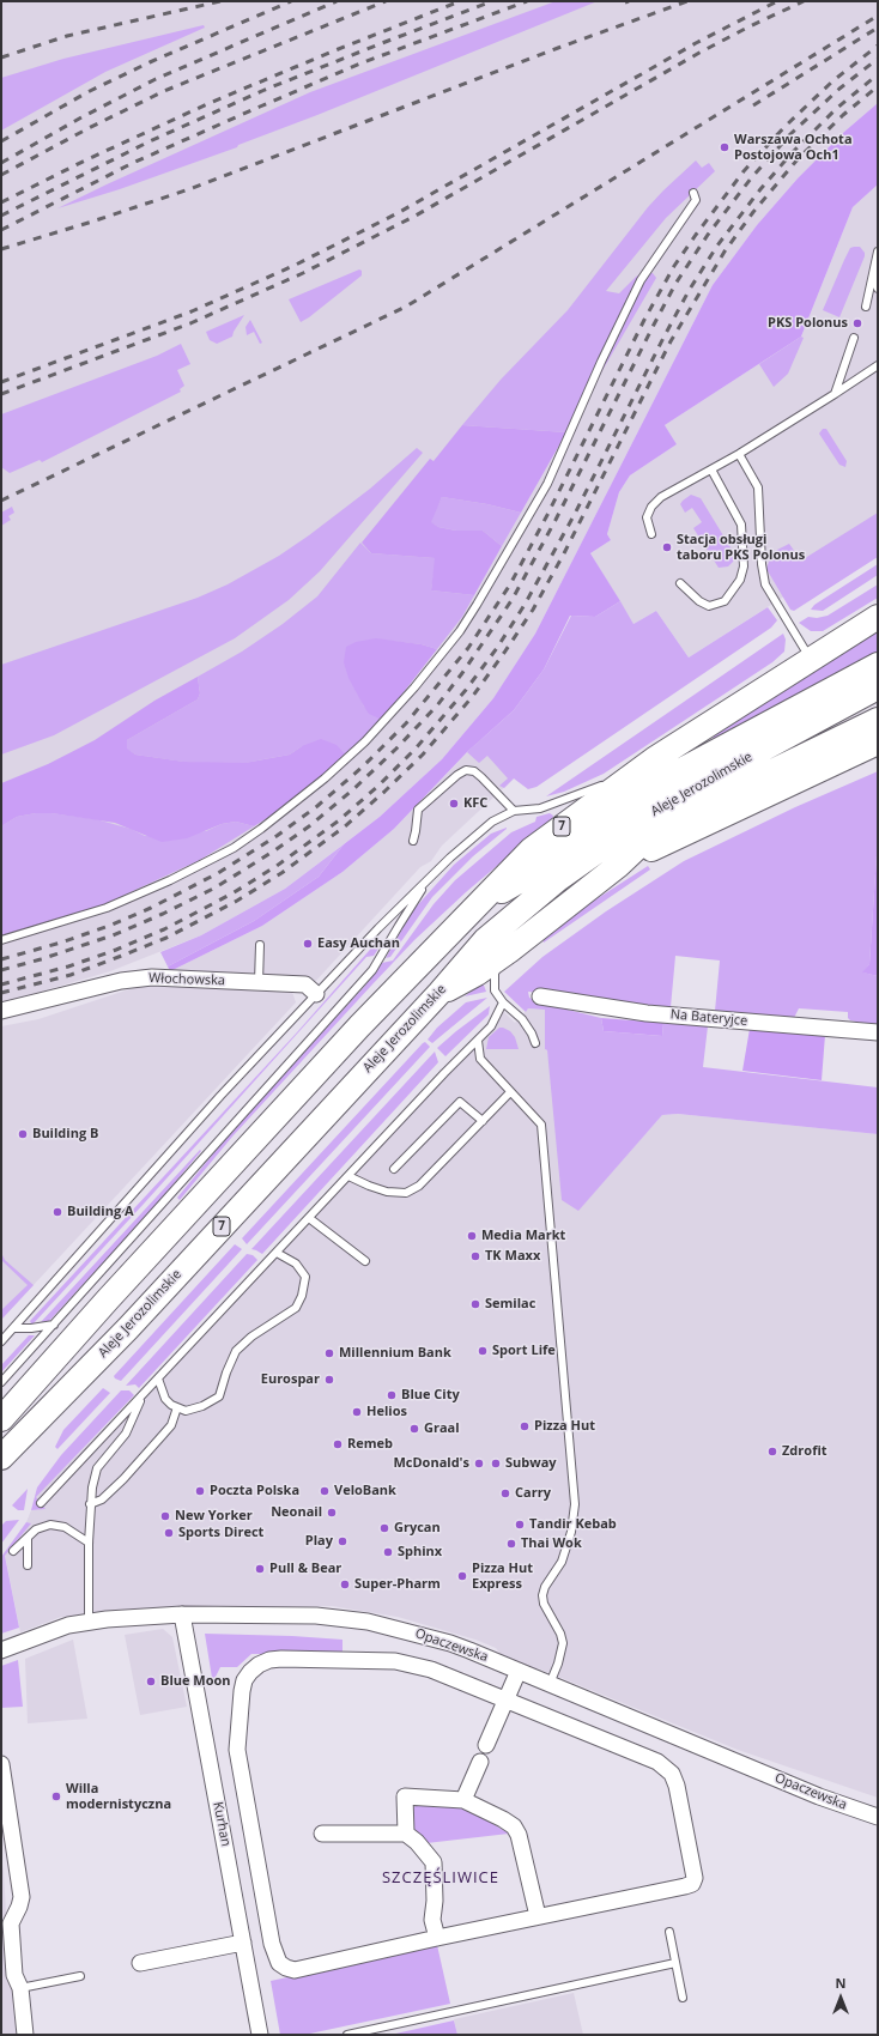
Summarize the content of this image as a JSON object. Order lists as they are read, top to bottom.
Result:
{
  "streets": {
    "main road": ["Aleje Jerozolimskie", "7"],
    "street": [
      "Włochowska",
      "Na Bateryjce",
      "Opaczewska",
      "Kurhan"
    ]
  },
  "crossings": [
    ["Aleje Jerozolimskie", "7"],
    ["Opaczewska", "Kurhan"]
  ],
  "districts": ["SZCZĘŚLIWICE"],
  "places": [
    "Warszawa Ochota Postojowa Och1",
    "PKS Polonus",
    "Stacja obsługi taboru PKS Polonus",
    "KFC",
    "Easy Auchan",
    "Building B",
    "Building A",
    "Media Markt",
    "TK Maxx",
    "Semilac",
    "Sport Life",
    "Millennium Bank",
    "Eurospar",
    "Blue City",
    "Helios",
    "Pizza Hut",
    "Graal",
    "Remeb",
    "Zdrofit",
    "McDonald's",
    "Subway",
    "Poczta Polska",
    "VeloBank",
    "Carry",
    "Neonail",
    "New Yorker",
    "Tandir Kebab",
    "Grycan",
    "Sports Direct",
    "Play",
    "Thai Wok",
    "Sphinx",
    "Pull & Bear",
    "Pizza Hut Express",
    "Super-Pharm",
    "Blue Moon",
    "Willa modernistyczna"
  ],
  "north": "top"
}
